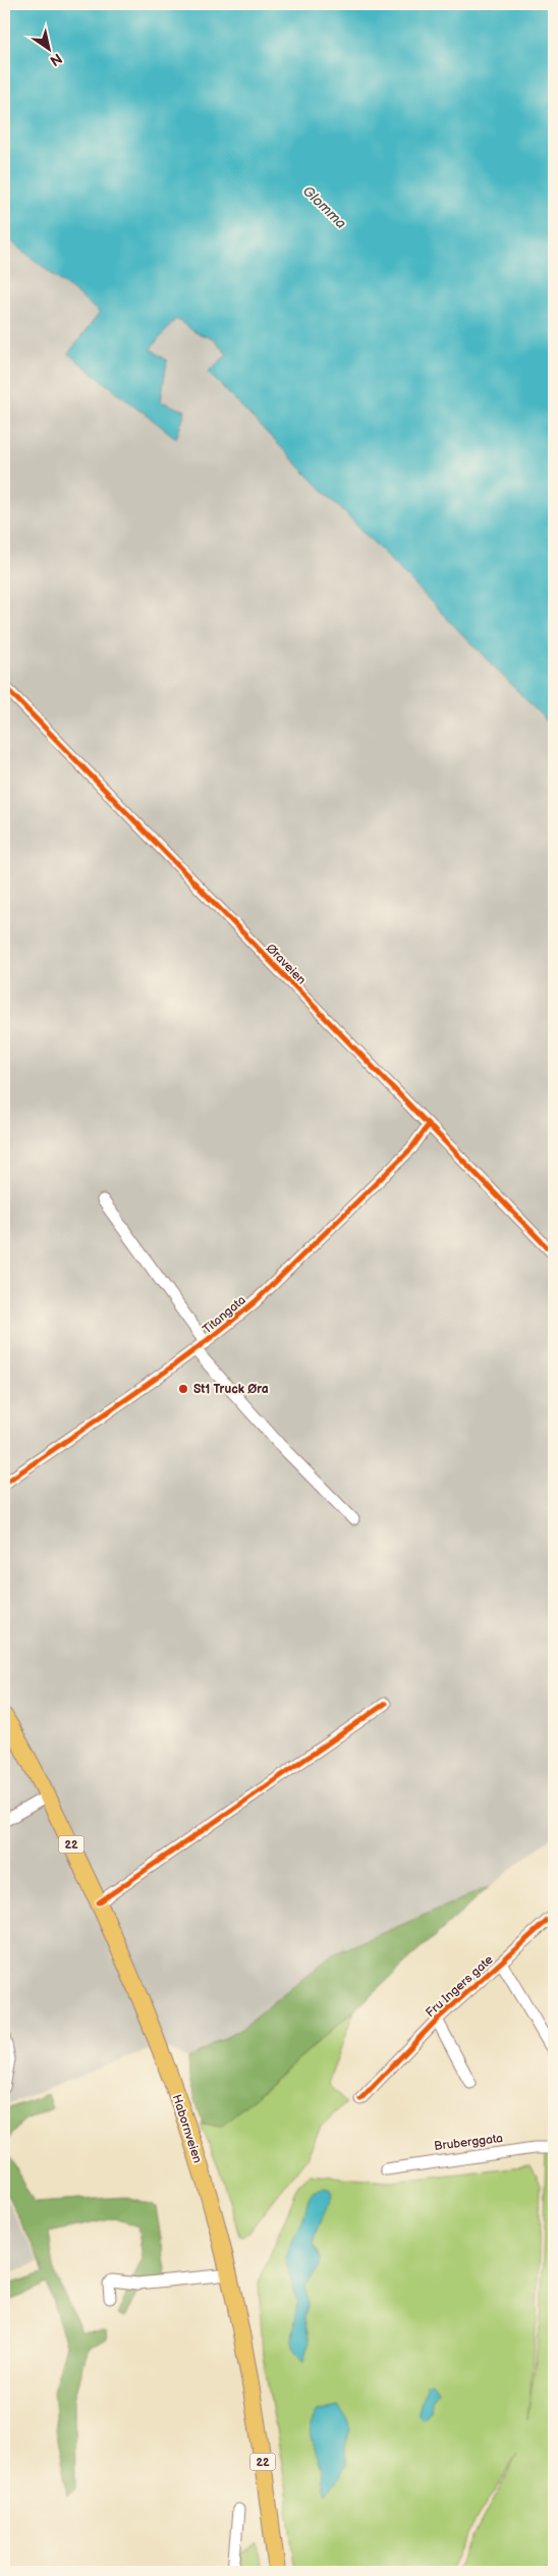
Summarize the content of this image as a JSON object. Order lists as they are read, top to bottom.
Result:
{
  "streets": {
    "highway": ["22", "Habornveien"],
    "street": [
      "Øraveien",
      "Titangata",
      "Fru Ingers gate",
      "Bruberggata"
    ]
  },
  "crossings": [
    ["Øraveien", "Titangata"]
  ],
  "water": ["Glomma"],
  "places": ["St1 Truck Øra"],
  "north": "bottom right"
}
